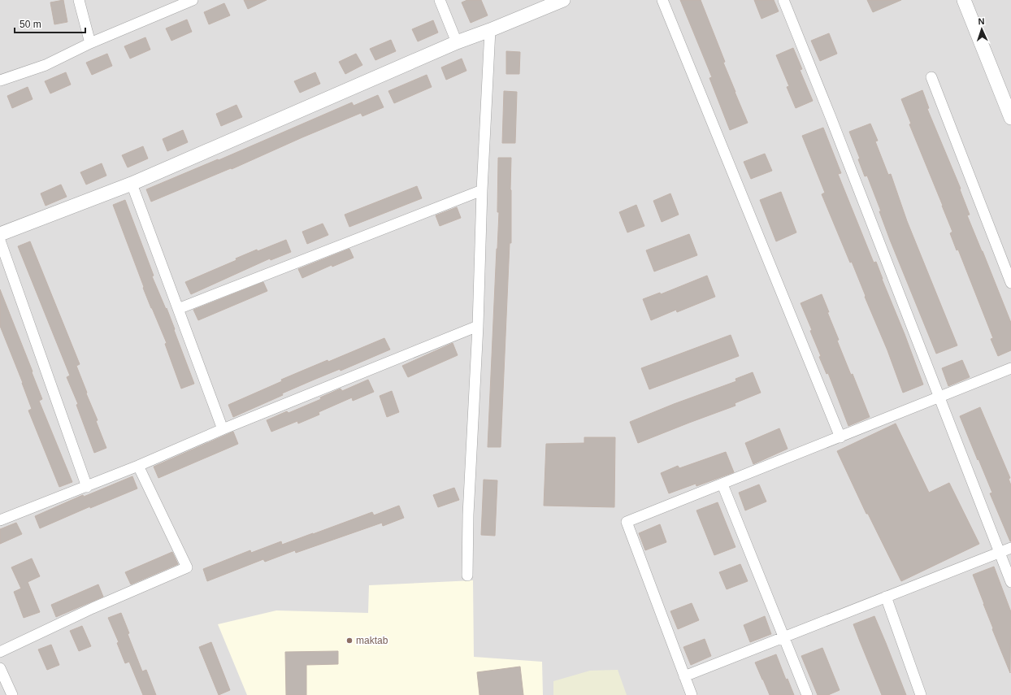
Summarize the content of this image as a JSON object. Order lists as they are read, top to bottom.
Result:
{
  "places": ["maktab"],
  "scale_bar": "50 m",
  "north": "top"
}
